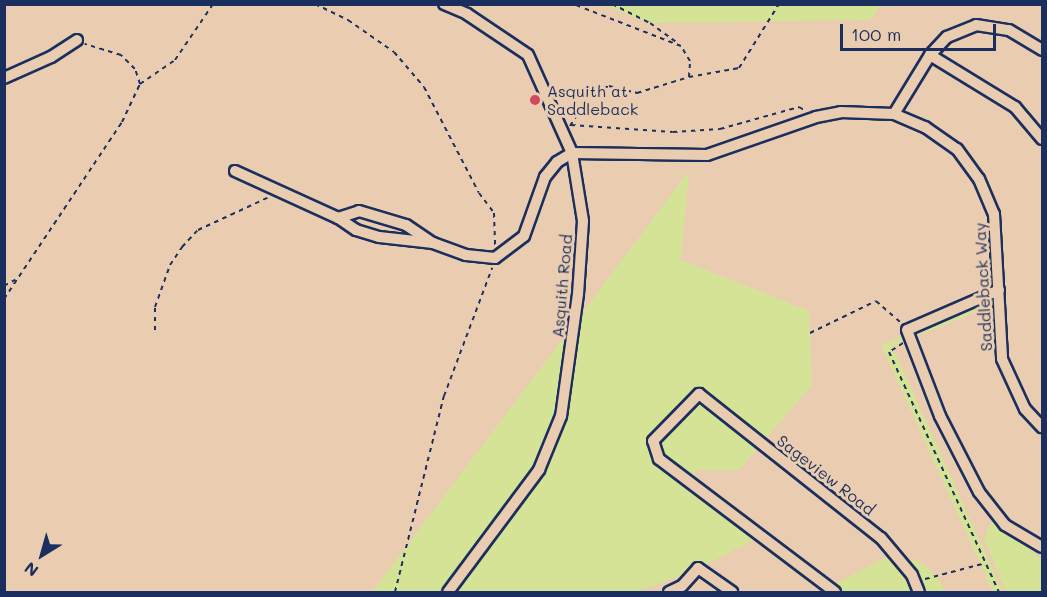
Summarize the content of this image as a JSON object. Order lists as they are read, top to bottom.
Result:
{
  "streets": {
    "street": ["Asquith Road", "Saddleback Way", "Sageview Road"]
  },
  "crossings": [
    ["Asquith Road", "Saddleback Way"]
  ],
  "places": ["Asquith at Saddleback"],
  "scale_bar": "100 m",
  "north": "bottom left"
}
